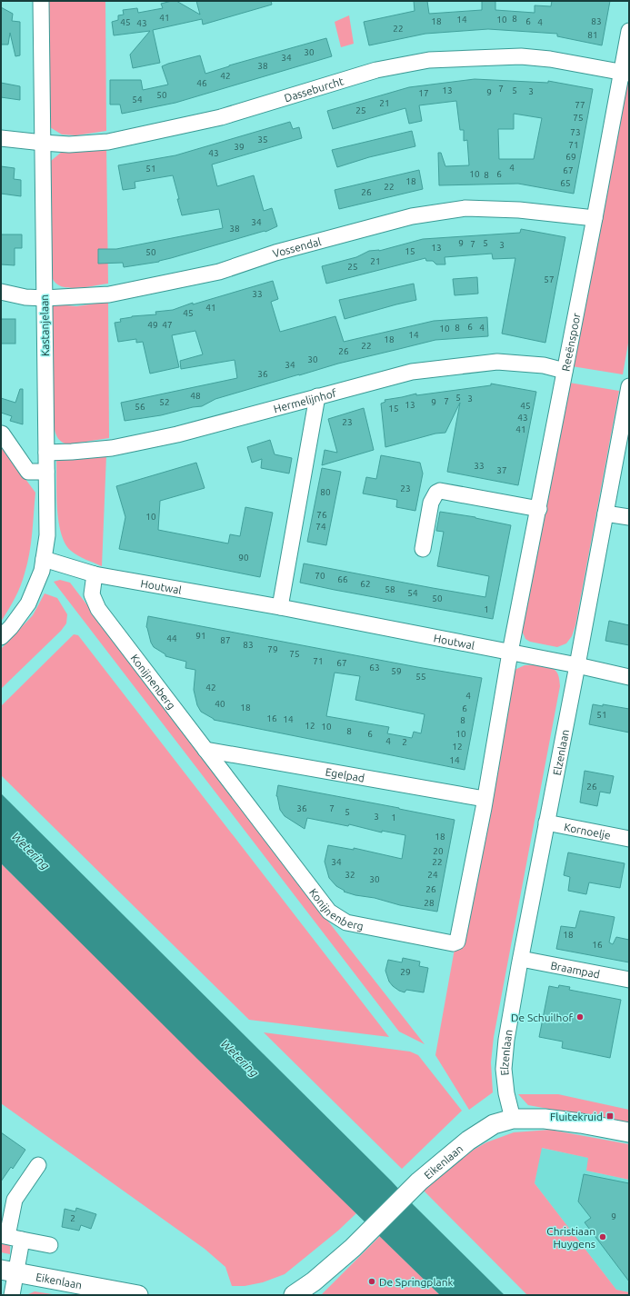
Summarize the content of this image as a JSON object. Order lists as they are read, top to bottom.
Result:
{
  "streets": {
    "street": [
      "Dasseburcht",
      "Vossendal",
      "Kastanjelaan",
      "Reeënspoor",
      "Hermelijnhof",
      "Houtwal",
      "Konijnenberg",
      "Elzenlaan",
      "Egelpad",
      "Kornoelje",
      "Braampad",
      "Eikenlaan"
    ]
  },
  "crossings": [
    ["Dasseburcht", "Kastanjelaan"],
    ["Dasseburcht", "Reeënspoor"],
    ["Vossendal", "Kastanjelaan"],
    ["Vossendal", "Reeënspoor"],
    ["Kastanjelaan", "Hermelijnhof"],
    ["Kastanjelaan", "Houtwal"],
    ["Reeënspoor", "Hermelijnhof"],
    ["Reeënspoor", "Houtwal"],
    ["Reeënspoor", "Konijnenberg"],
    ["Houtwal", "Konijnenberg"],
    ["Houtwal", "Elzenlaan"],
    ["Konijnenberg", "Egelpad"],
    ["Elzenlaan", "Kornoelje"],
    ["Elzenlaan", "Braampad"],
    ["Elzenlaan", "Eikenlaan"]
  ],
  "water": ["Wetering"],
  "places": {
    "other": ["De Schuilhof", "Christiaan Huygens", "De Springplank"],
    "transit": ["Fluitekruid"]
  },
  "house_numbers": [
    "41",
    "8",
    "14",
    "10",
    "18",
    "6",
    "83",
    "45",
    "4",
    "43",
    "22",
    "81",
    "30",
    "34",
    "38",
    "42",
    "46",
    "7",
    "13",
    "5",
    "3",
    "9",
    "17",
    "50",
    "54",
    "21",
    "77",
    "25",
    "75",
    "73",
    "35",
    "71",
    "39",
    "43",
    "69",
    "4",
    "51",
    "67",
    "10",
    "6",
    "8",
    "18",
    "65",
    "22",
    "26",
    "34",
    "38",
    "9",
    "5",
    "7",
    "3",
    "13",
    "15",
    "50",
    "21",
    "25",
    "57",
    "33",
    "41",
    "45",
    "49",
    "47",
    "6",
    "8",
    "4",
    "10",
    "14",
    "18",
    "22",
    "26",
    "30",
    "34",
    "36",
    "48",
    "5",
    "3",
    "7",
    "52",
    "9",
    "13",
    "45",
    "56",
    "15",
    "43",
    "23",
    "41",
    "33",
    "37",
    "23",
    "80",
    "76",
    "10",
    "74",
    "90",
    "70",
    "66",
    "62",
    "58",
    "54",
    "50",
    "1",
    "91",
    "44",
    "87",
    "83",
    "79",
    "75",
    "71",
    "67",
    "63",
    "59",
    "55",
    "42",
    "4",
    "40",
    "18",
    "6",
    "51",
    "16",
    "14",
    "8",
    "12",
    "10",
    "8",
    "6",
    "10",
    "4",
    "2",
    "12",
    "14",
    "26",
    "36",
    "7",
    "5",
    "3",
    "1",
    "18",
    "20",
    "34",
    "22",
    "32",
    "24",
    "30",
    "26",
    "28",
    "18",
    "16",
    "29",
    "9",
    "2"
  ]
}
